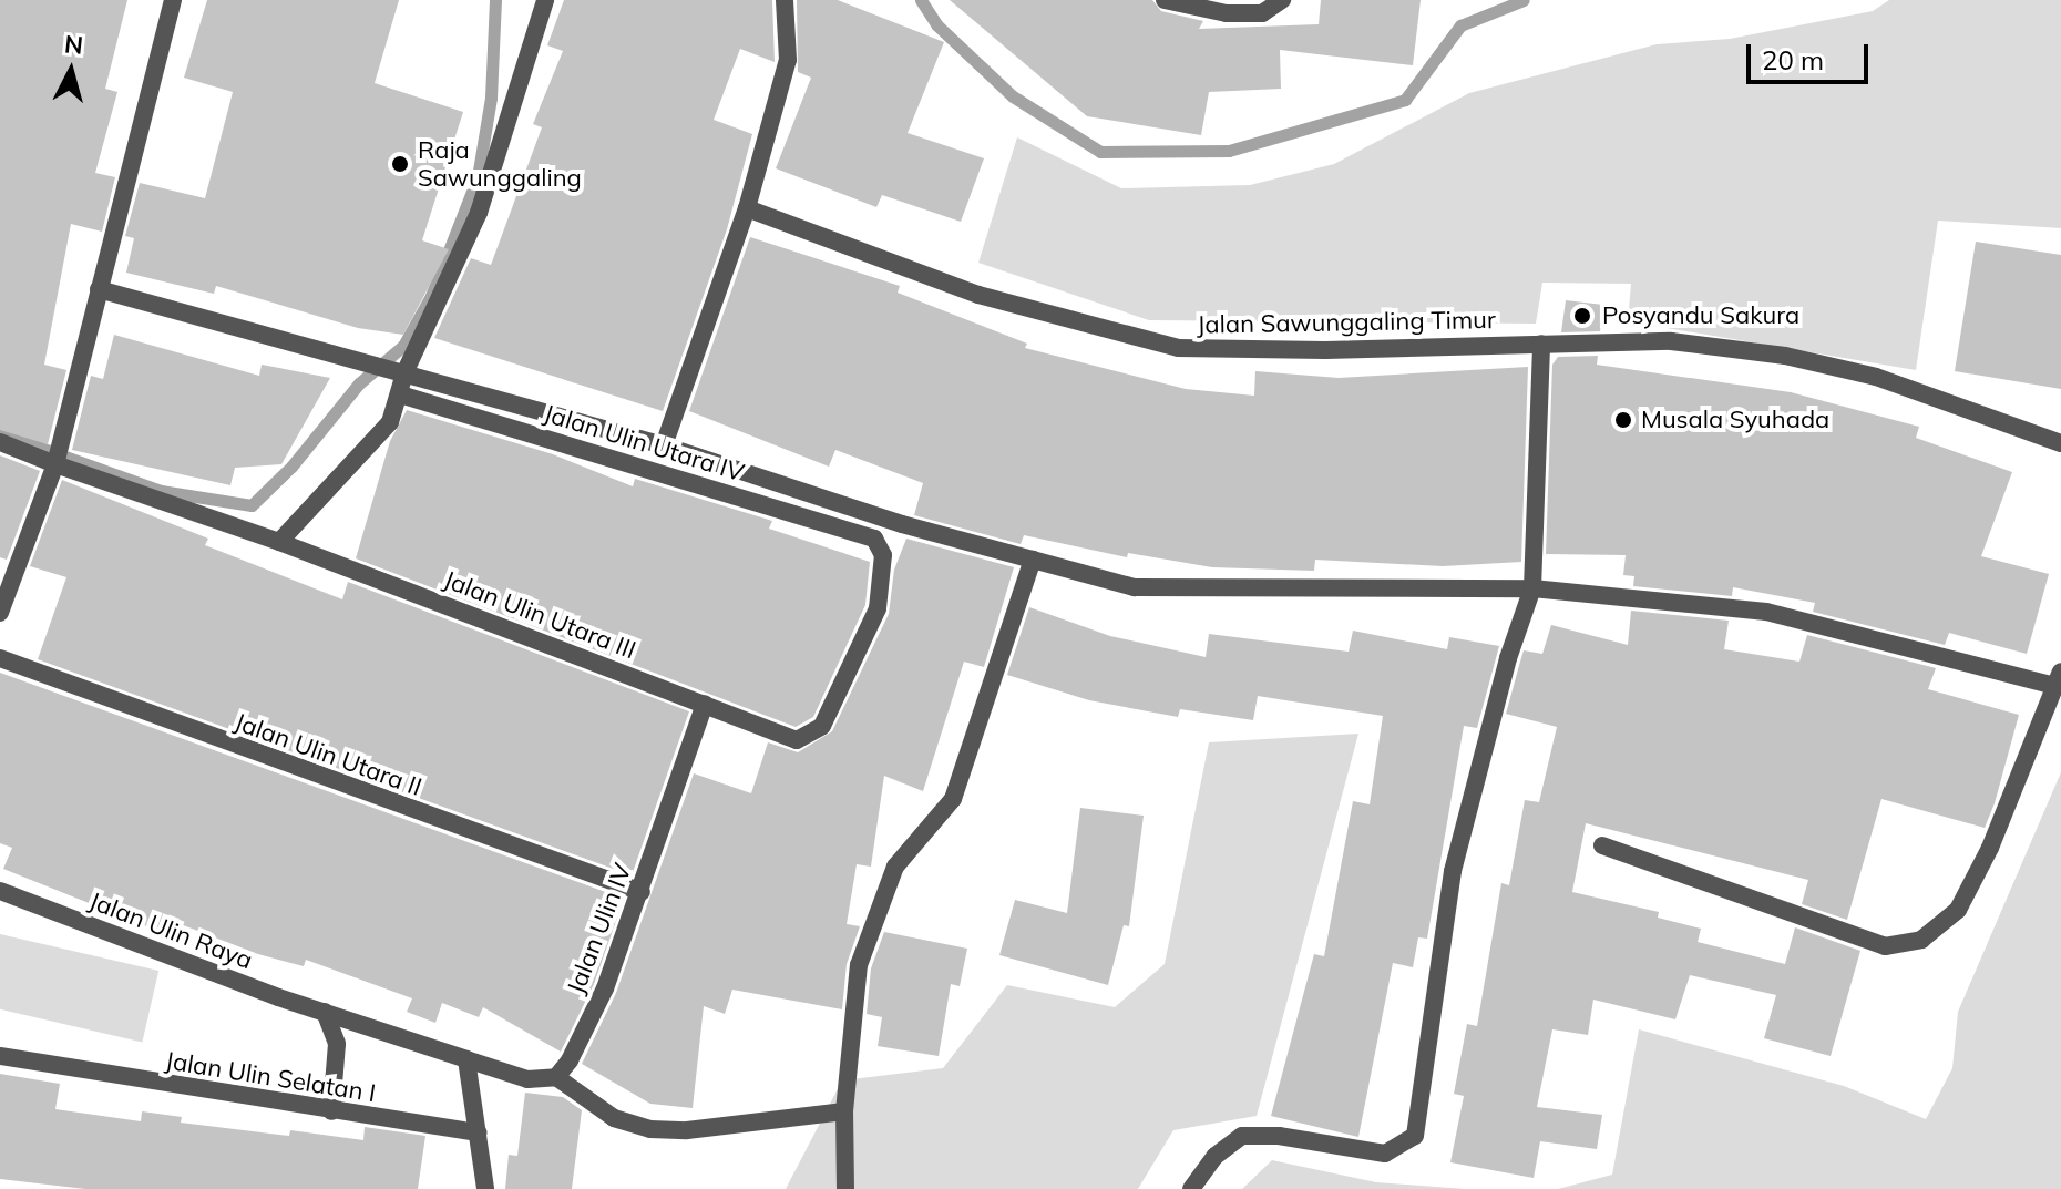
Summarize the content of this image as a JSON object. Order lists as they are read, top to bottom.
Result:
{
  "streets": {
    "street": [
      "Jalan Sawunggaling Timur",
      "Jalan Ulin Utara IV",
      "Jalan Ulin Utara III",
      "Jalan Ulin Utara II",
      "Jalan Ulin IV",
      "Jalan Ulin Raya",
      "Jalan Ulin Selatan I"
    ]
  },
  "crossings": [
    ["Jalan Ulin Utara IV", "Jalan Ulin Utara III"],
    ["Jalan Ulin Utara III", "Jalan Ulin IV"],
    ["Jalan Ulin Utara II", "Jalan Ulin IV"]
  ],
  "places": ["Raja Sawunggaling", "Posyandu Sakura", "Musala Syuhada"],
  "scale_bar": "20 m",
  "north": "top"
}
